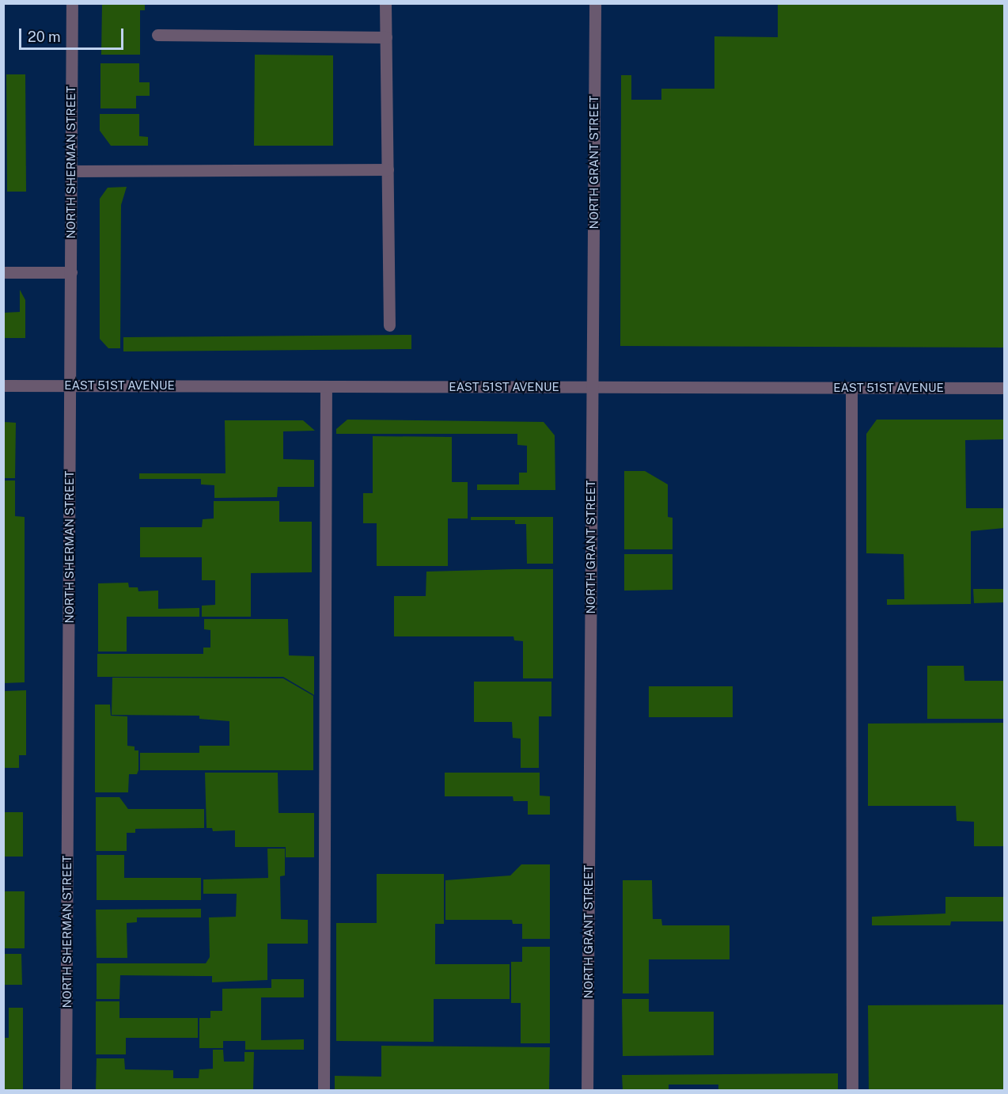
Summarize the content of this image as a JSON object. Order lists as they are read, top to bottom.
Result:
{
  "streets": {
    "street": ["NORTH SHERMAN STREET", "NORTH GRANT STREET", "EAST 51ST AVENUE"]
  },
  "crossings": [
    ["NORTH SHERMAN STREET", "EAST 51ST AVENUE"],
    ["NORTH GRANT STREET", "EAST 51ST AVENUE"]
  ],
  "scale_bar": "20 m"
}
